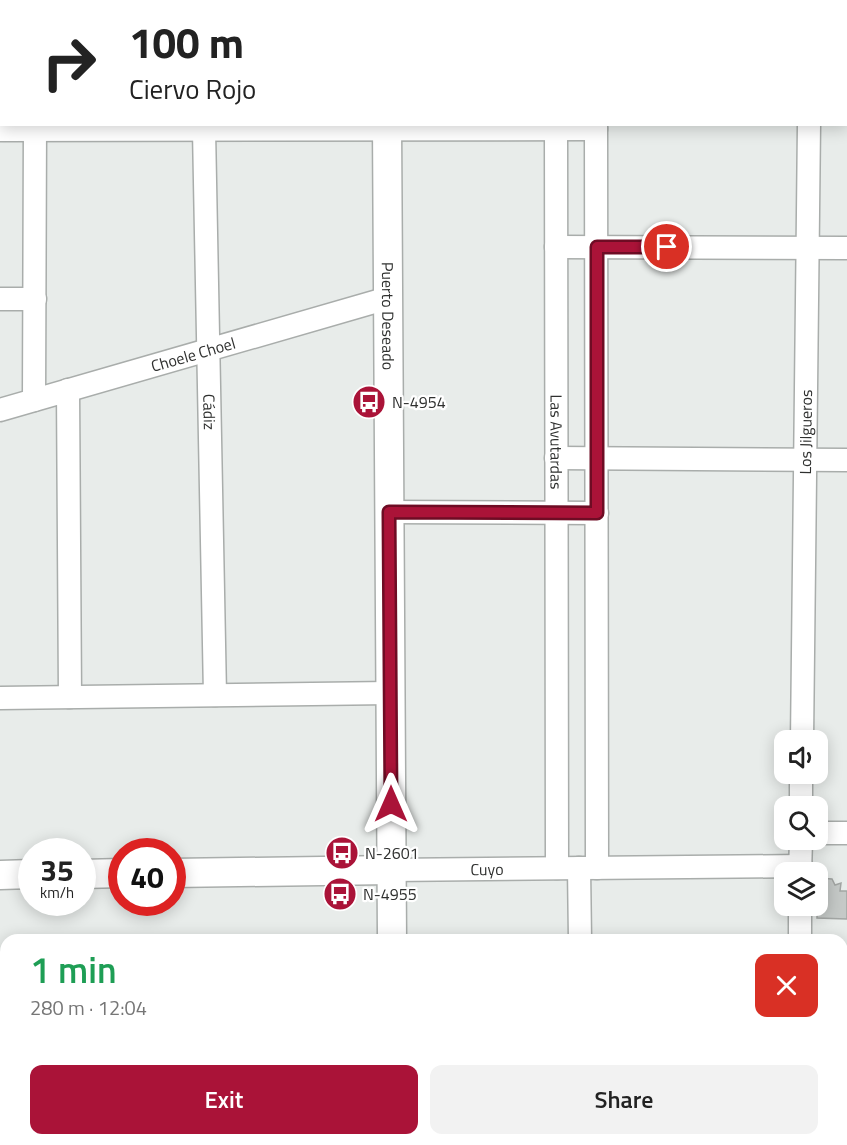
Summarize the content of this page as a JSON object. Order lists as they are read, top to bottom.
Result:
{
  "streets": {
    "street": [
      "Puerto Deseado",
      "Choele Choel",
      "Cádiz",
      "Los Jilgueros",
      "Las Avutardas",
      "Cuyo"
    ]
  },
  "crossings": [
    ["Puerto Deseado", "Choele Choel"],
    ["Puerto Deseado", "Cuyo"],
    ["Choele Choel", "Cádiz"],
    ["Las Avutardas", "Cuyo"]
  ],
  "places": {
    "bus stop": ["N-4954", "N-2601", "N-4955"]
  },
  "page": {
    "turn": ["100 m", "Ciervo Rojo"],
    "speed": "35 km/h",
    "limit": "40",
    "heading": ["1 min", "280 m · 12:04"],
    "buttons": ["Exit", "Share"]
  }
}
